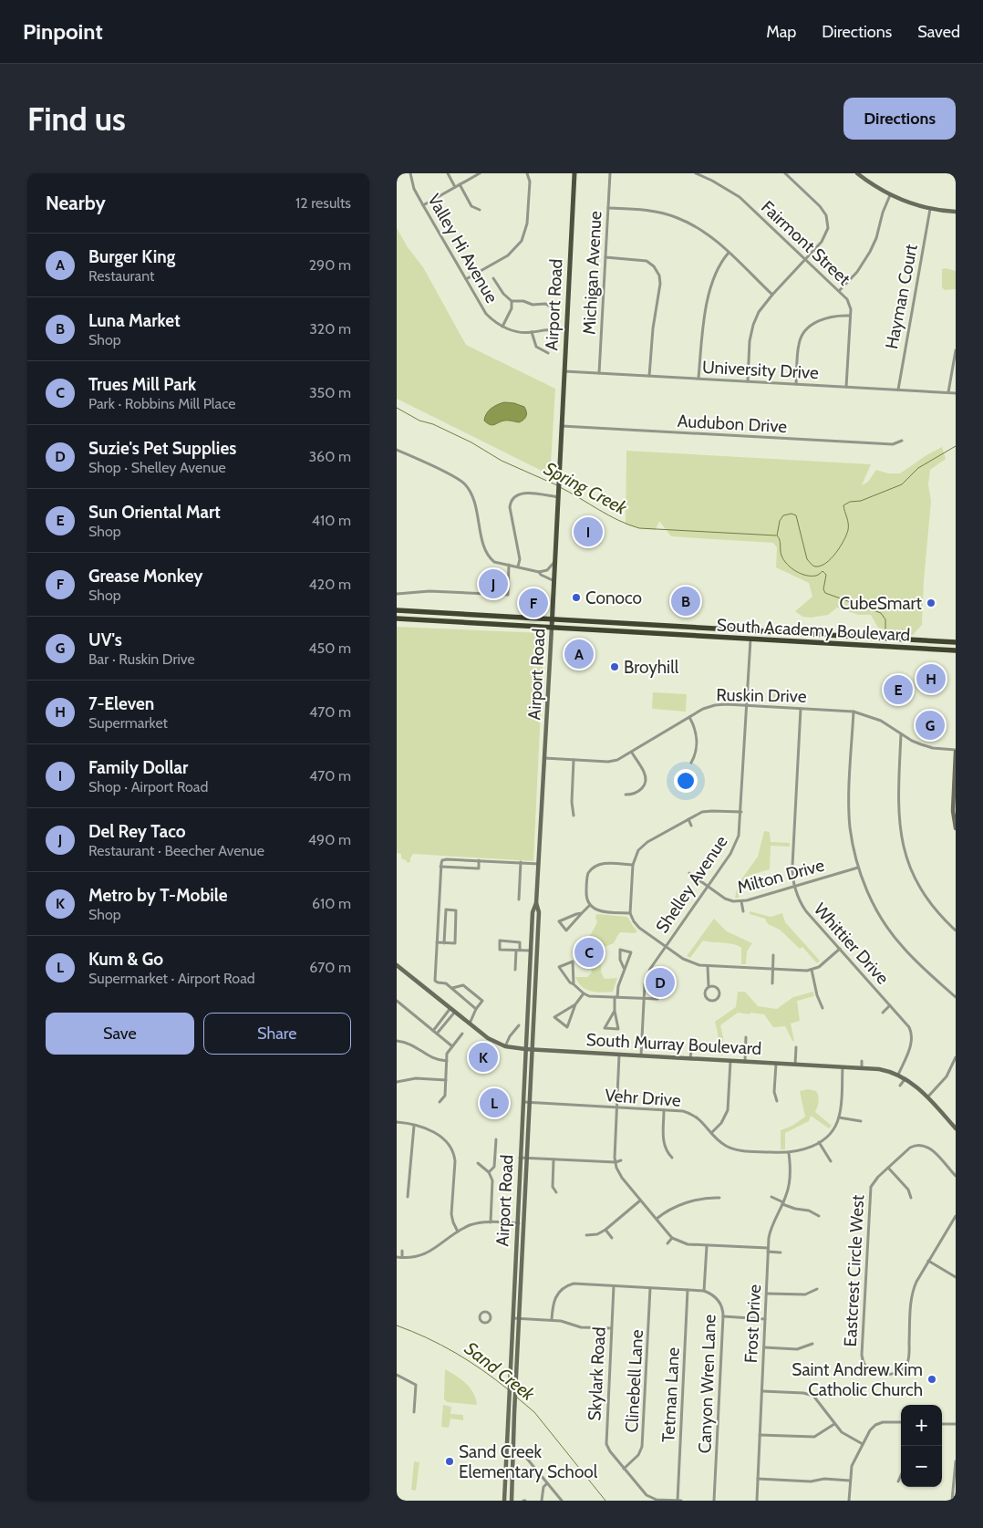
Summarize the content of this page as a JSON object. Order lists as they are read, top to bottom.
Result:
{
  "streets": {
    "highway": ["South Academy Boulevard"],
    "main road": ["Airport Road", "South Murray Boulevard"],
    "street": [
      "Fairmont Street",
      "Valley Hi Avenue",
      "Michigan Avenue",
      "Hayman Court",
      "University Drive",
      "Audubon Drive",
      "Ruskin Drive",
      "Milton Drive",
      "Shelley Avenue",
      "Whittier Drive",
      "Vehr Drive",
      "Eastcrest Circle West",
      "Frost Drive",
      "Skylark Road",
      "Clinebell Lane",
      "Canyon Wren Lane",
      "Tetman Lane"
    ]
  },
  "crossings": [
    ["Fairmont Street", "University Drive"],
    ["Michigan Avenue", "University Drive"],
    ["Hayman Court", "University Drive"],
    ["Airport Road", "University Drive"],
    ["Airport Road", "Audubon Drive"],
    ["Airport Road", "South Academy Boulevard"],
    ["Airport Road", "Ruskin Drive"],
    ["Airport Road", "South Murray Boulevard"],
    ["Airport Road", "Vehr Drive"],
    ["South Academy Boulevard", "Shelley Avenue"],
    ["Ruskin Drive", "Shelley Avenue"],
    ["Ruskin Drive", "Whittier Drive"],
    ["Milton Drive", "Shelley Avenue"],
    ["Milton Drive", "Whittier Drive"],
    ["Shelley Avenue", "South Murray Boulevard"],
    ["Vehr Drive", "Frost Drive"],
    ["Skylark Road", "Clinebell Lane"],
    ["Skylark Road", "Canyon Wren Lane"],
    ["Skylark Road", "Tetman Lane"],
    ["Clinebell Lane", "Canyon Wren Lane"],
    ["Canyon Wren Lane", "Tetman Lane"]
  ],
  "water": ["Spring Creek", "Sand Creek"],
  "places": [
    "Conoco",
    "CubeSmart",
    "Broyhill",
    "Saint Andrew Kim Catholic Church",
    "Sand Creek Elementary School"
  ],
  "page": {
    "header": "Pinpoint",
    "nav": ["Map", "Directions", "Saved"],
    "buttons": [
      "Directions",
      ["Save", "Share"]
    ],
    "title": "Find us",
    "heading": ["Nearby", "12 results"],
    "list": [
      {
        "mark": "A",
        "name": "Burger King",
        "note": "Restaurant",
        "value": "290 m"
      },
      {
        "mark": "B",
        "name": "Luna Market",
        "note": "Shop",
        "value": "320 m"
      },
      {
        "mark": "C",
        "name": "Trues Mill Park",
        "note": "Park · Robbins Mill Place",
        "value": "350 m"
      },
      {
        "mark": "D",
        "name": "Suzie's Pet Supplies",
        "note": "Shop · Shelley Avenue",
        "value": "360 m"
      },
      {
        "mark": "E",
        "name": "Sun Oriental Mart",
        "note": "Shop",
        "value": "410 m"
      },
      {
        "mark": "F",
        "name": "Grease Monkey",
        "note": "Shop",
        "value": "420 m"
      },
      {
        "mark": "G",
        "name": "UV's",
        "note": "Bar · Ruskin Drive",
        "value": "450 m"
      },
      {
        "mark": "H",
        "name": "7-Eleven",
        "note": "Supermarket",
        "value": "470 m"
      },
      {
        "mark": "I",
        "name": "Family Dollar",
        "note": "Shop · Airport Road",
        "value": "470 m"
      },
      {
        "mark": "J",
        "name": "Del Rey Taco",
        "note": "Restaurant · Beecher Avenue",
        "value": "490 m"
      },
      {
        "mark": "K",
        "name": "Metro by T-Mobile",
        "note": "Shop",
        "value": "610 m"
      },
      {
        "mark": "L",
        "name": "Kum & Go",
        "note": "Supermarket · Airport Road",
        "value": "670 m"
      }
    ],
    "pins": [
      "I",
      "J",
      "B",
      "F",
      "A",
      "H",
      "E",
      "G",
      "C",
      "D",
      "K",
      "L"
    ],
    "map_buttons": ["+", "−"]
  }
}
